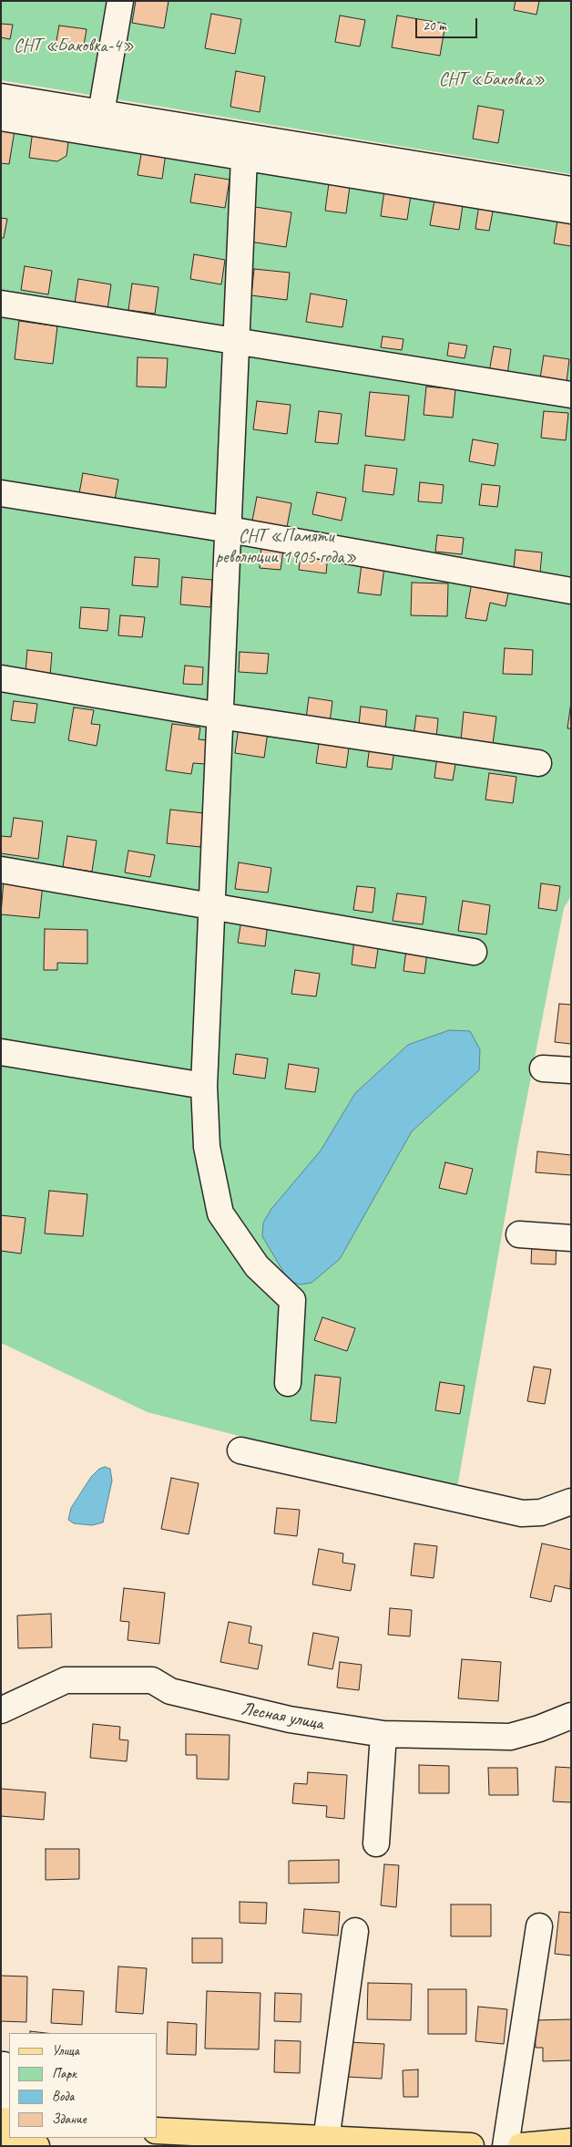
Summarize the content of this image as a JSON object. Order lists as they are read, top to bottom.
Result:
{
  "streets": {
    "street": ["Лесная улица"]
  },
  "parks": ["СНТ «Баковка-4»", "СНТ «Баковка»", "СНТ «Памяти революции 1905 года»"],
  "legend": [
    "Улица",
    "Парк",
    "Вода",
    "Здание"
  ],
  "scale_bar": "20 m"
}
